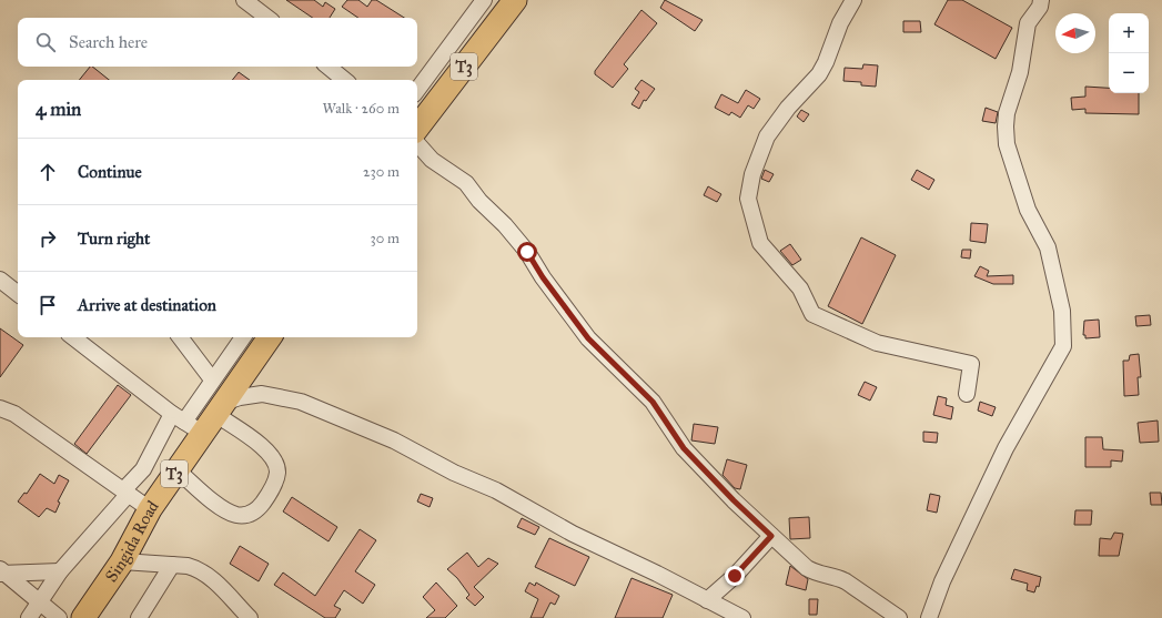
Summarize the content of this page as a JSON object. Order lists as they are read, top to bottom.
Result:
{
  "streets": {
    "highway": ["T3", "Singida Road"]
  },
  "north": "left",
  "page": {
    "map_buttons": ["+", "−"],
    "search": "Search here",
    "heading": ["4 min", "Walk · 260 m"],
    "list": [
      ["Continue", "230 m"],
      ["Turn right", "30 m"],
      "Arrive at destination"
    ]
  }
}
